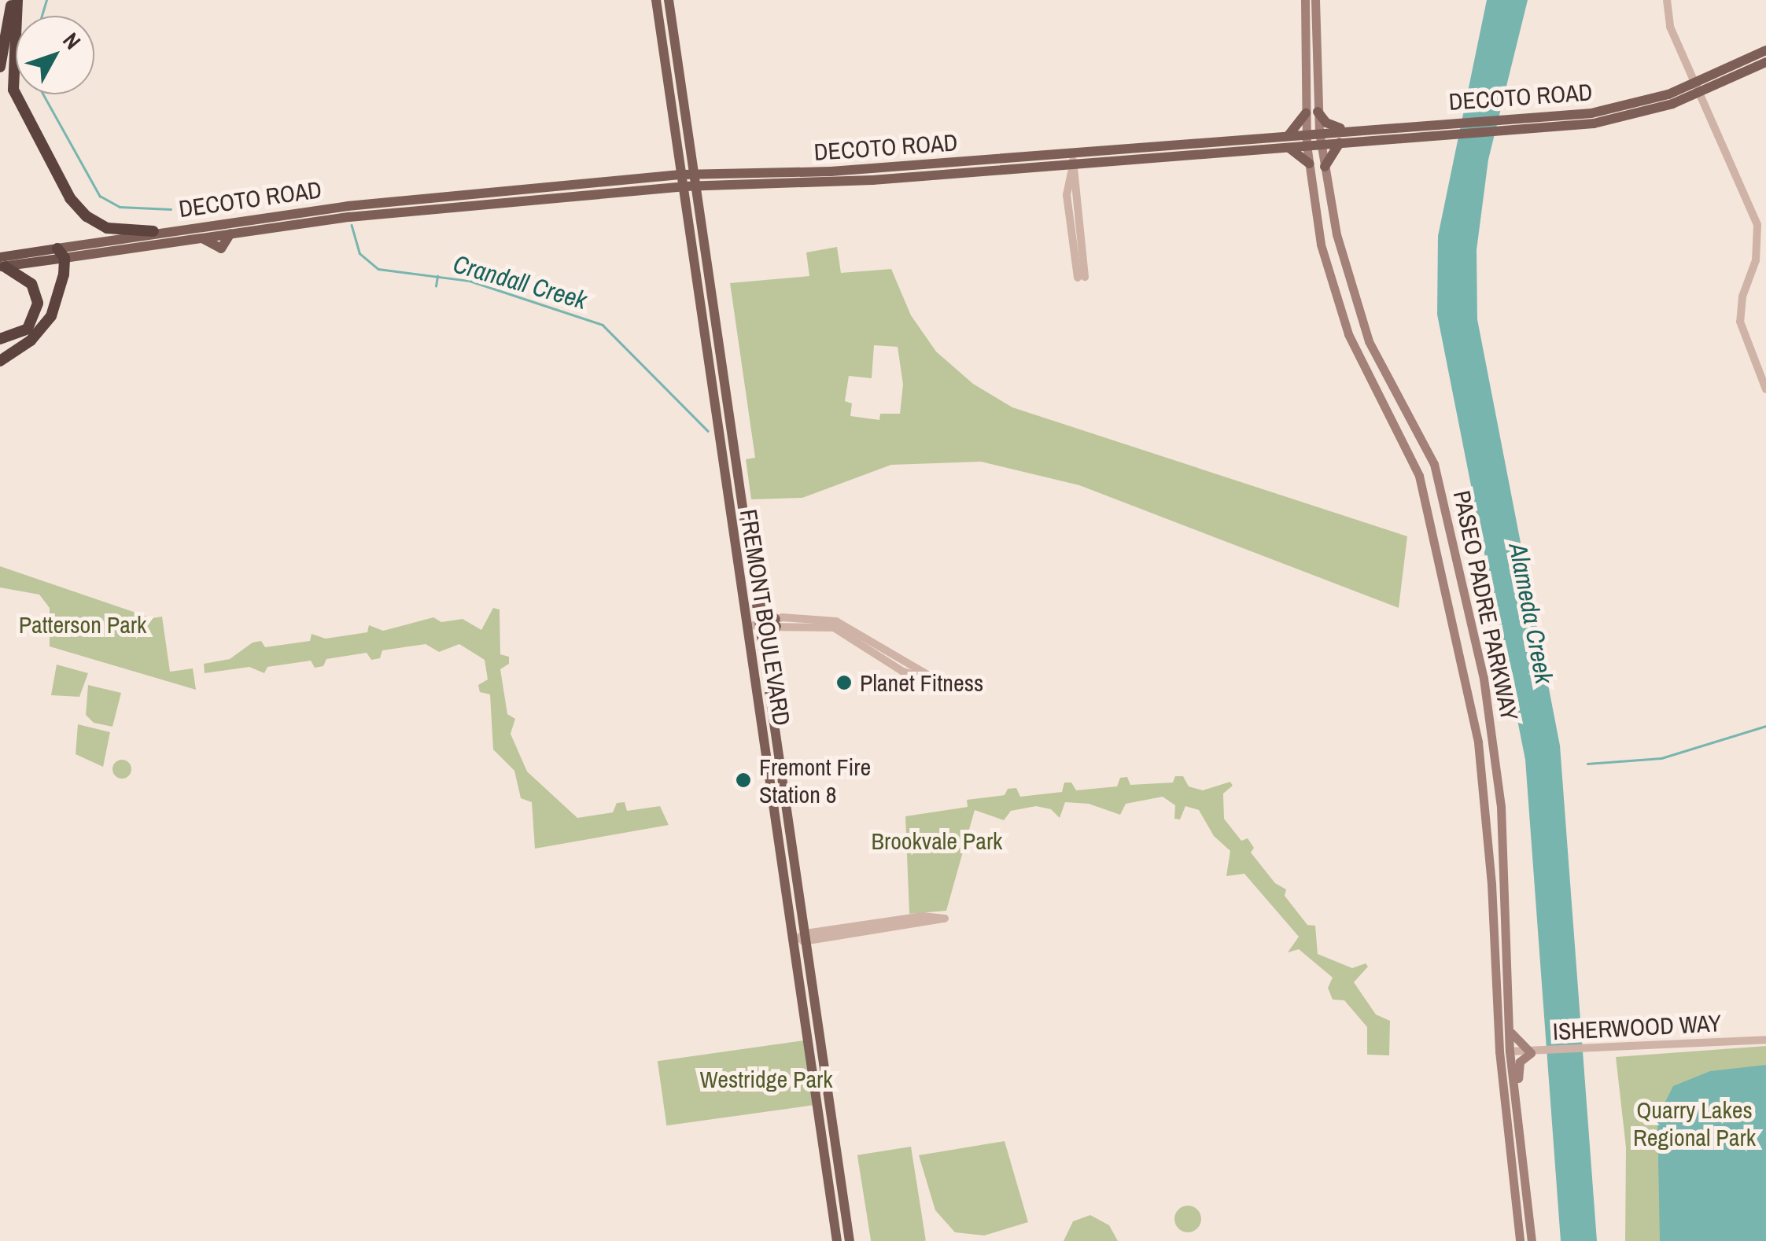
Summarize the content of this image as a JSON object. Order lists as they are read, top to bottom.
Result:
{
  "streets": {
    "highway": ["DECOTO ROAD"],
    "main road": ["PASEO PADRE PARKWAY", "FREMONT BOULEVARD"],
    "street": ["ISHERWOOD WAY"]
  },
  "crossings": [
    ["DECOTO ROAD", "PASEO PADRE PARKWAY"],
    ["DECOTO ROAD", "FREMONT BOULEVARD"],
    ["PASEO PADRE PARKWAY", "ISHERWOOD WAY"]
  ],
  "water": ["Crandall Creek", "Alameda Creek"],
  "parks": [
    "Patterson Park",
    "Brookvale Park",
    "Westridge Park",
    "Quarry Lakes Regional Park"
  ],
  "places": ["Planet Fitness", "Fremont Fire Station 8"],
  "north": "top right"
}
